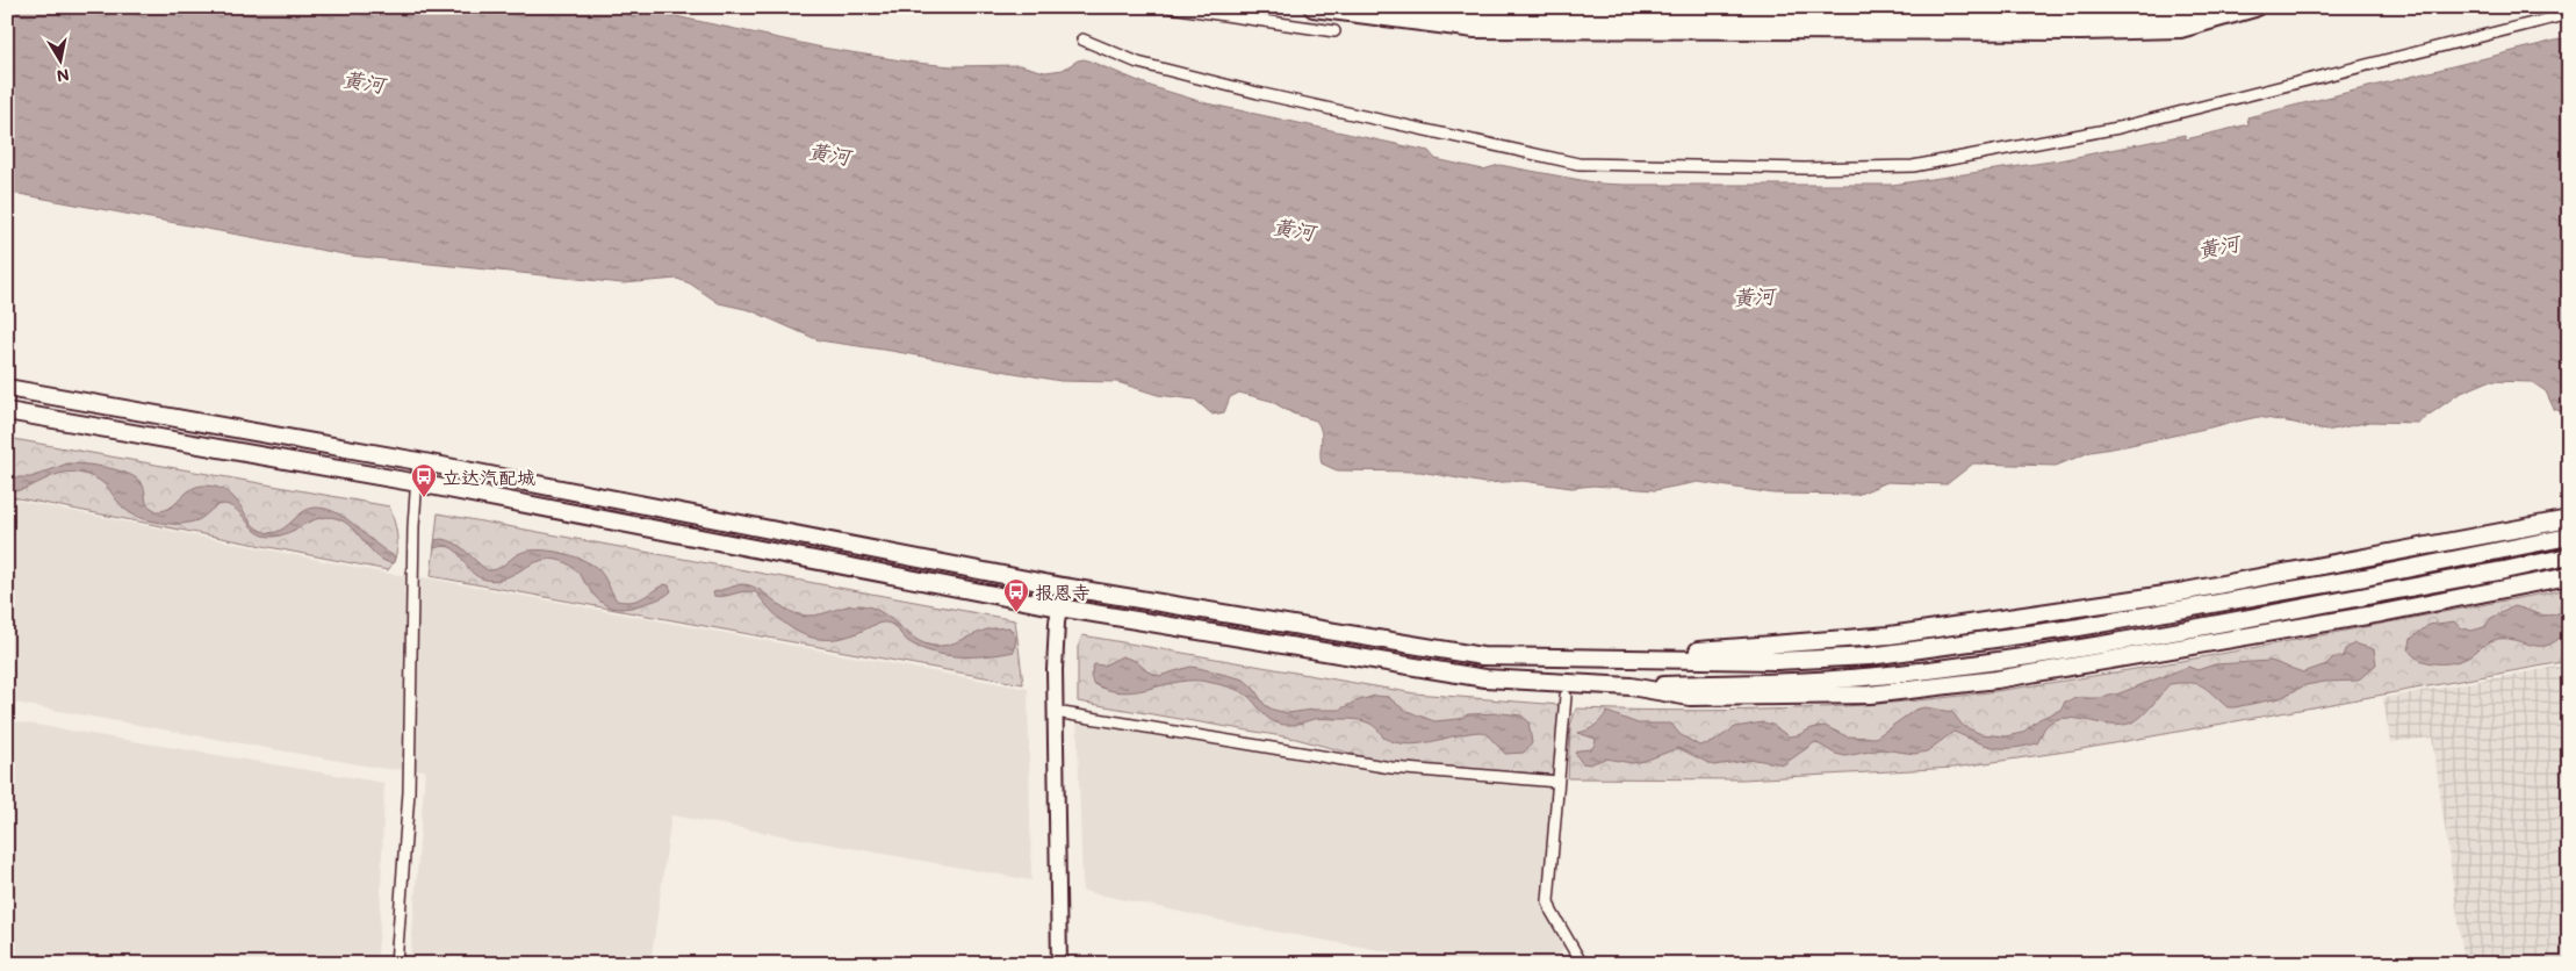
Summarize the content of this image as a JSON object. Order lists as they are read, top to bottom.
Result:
{
  "water": ["黄河"],
  "places": {
    "bus stop": ["立达汽配城", "报恩寺"]
  },
  "north": "bottom"
}
